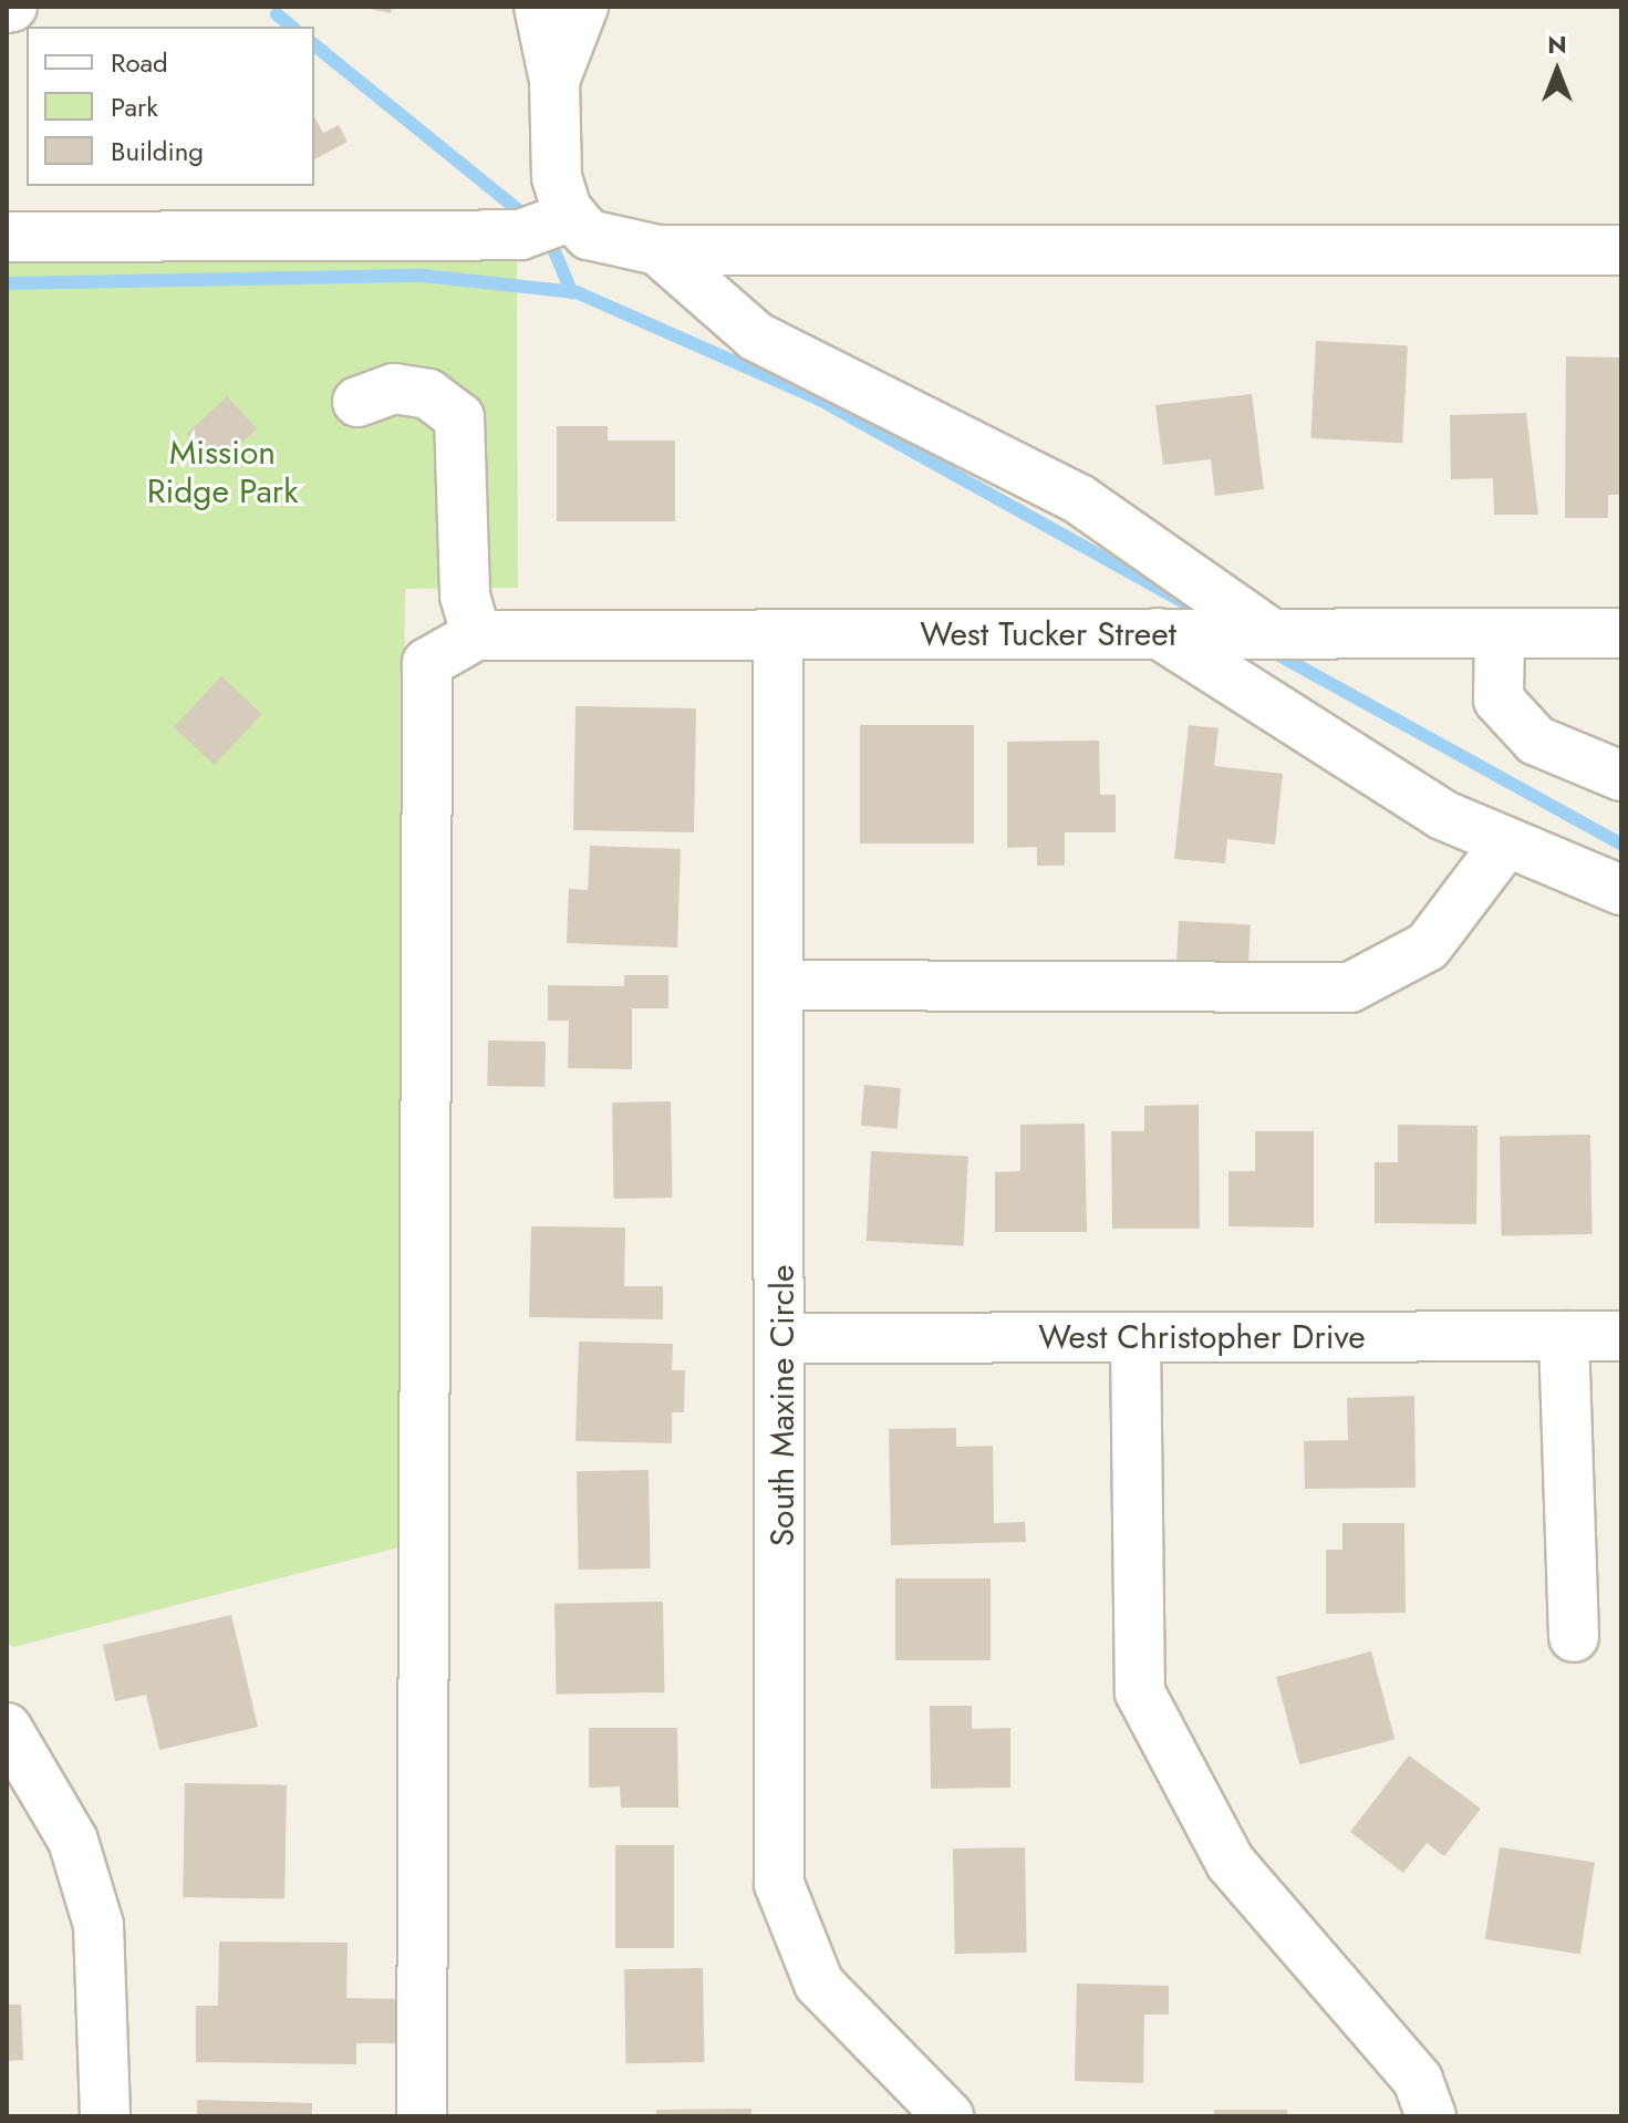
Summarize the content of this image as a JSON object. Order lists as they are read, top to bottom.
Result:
{
  "streets": {
    "street": ["West Tucker Street", "West Christopher Drive", "South Maxine Circle"]
  },
  "crossings": [
    ["West Tucker Street", "South Maxine Circle"],
    ["West Christopher Drive", "South Maxine Circle"]
  ],
  "parks": ["Mission Ridge Park"],
  "legend": ["Road", "Park", "Building"],
  "north": "top"
}
